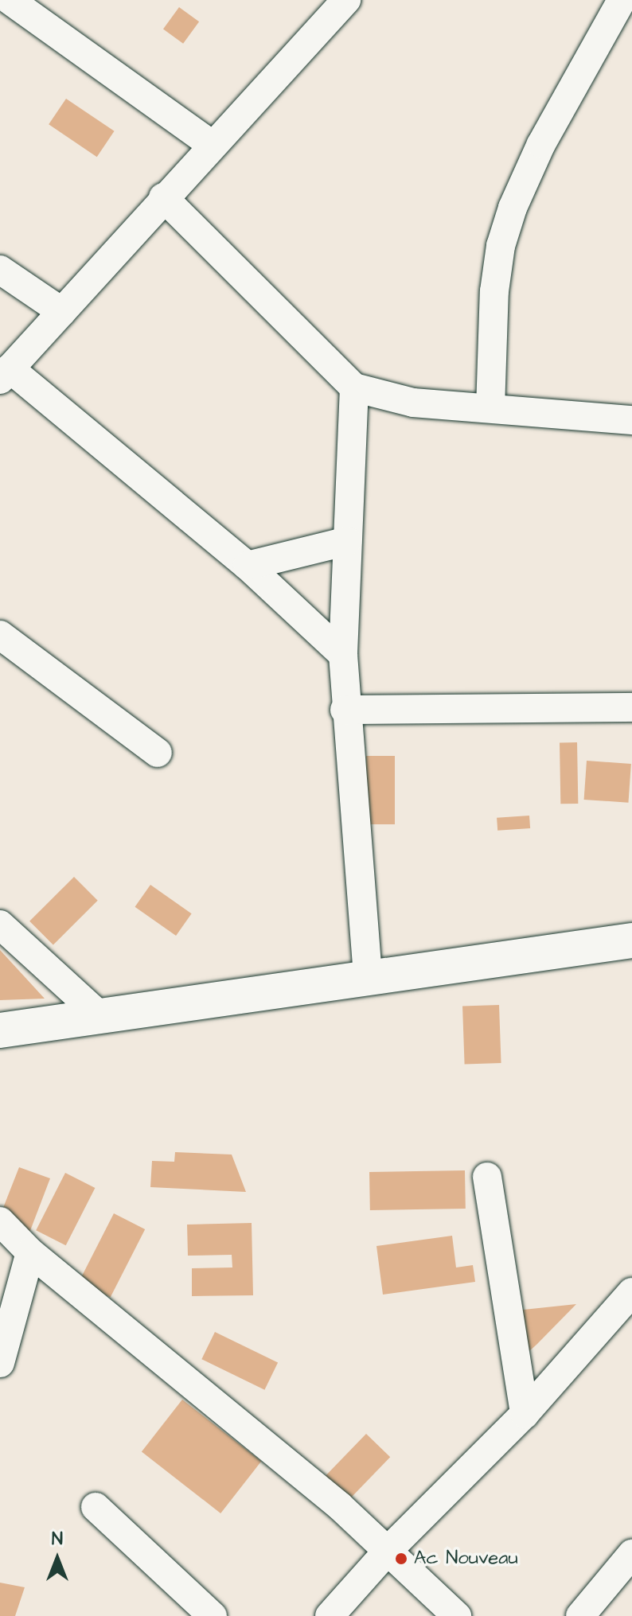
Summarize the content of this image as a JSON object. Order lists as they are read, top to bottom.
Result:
{
  "places": ["Ac Nouveau"],
  "north": "top"
}
